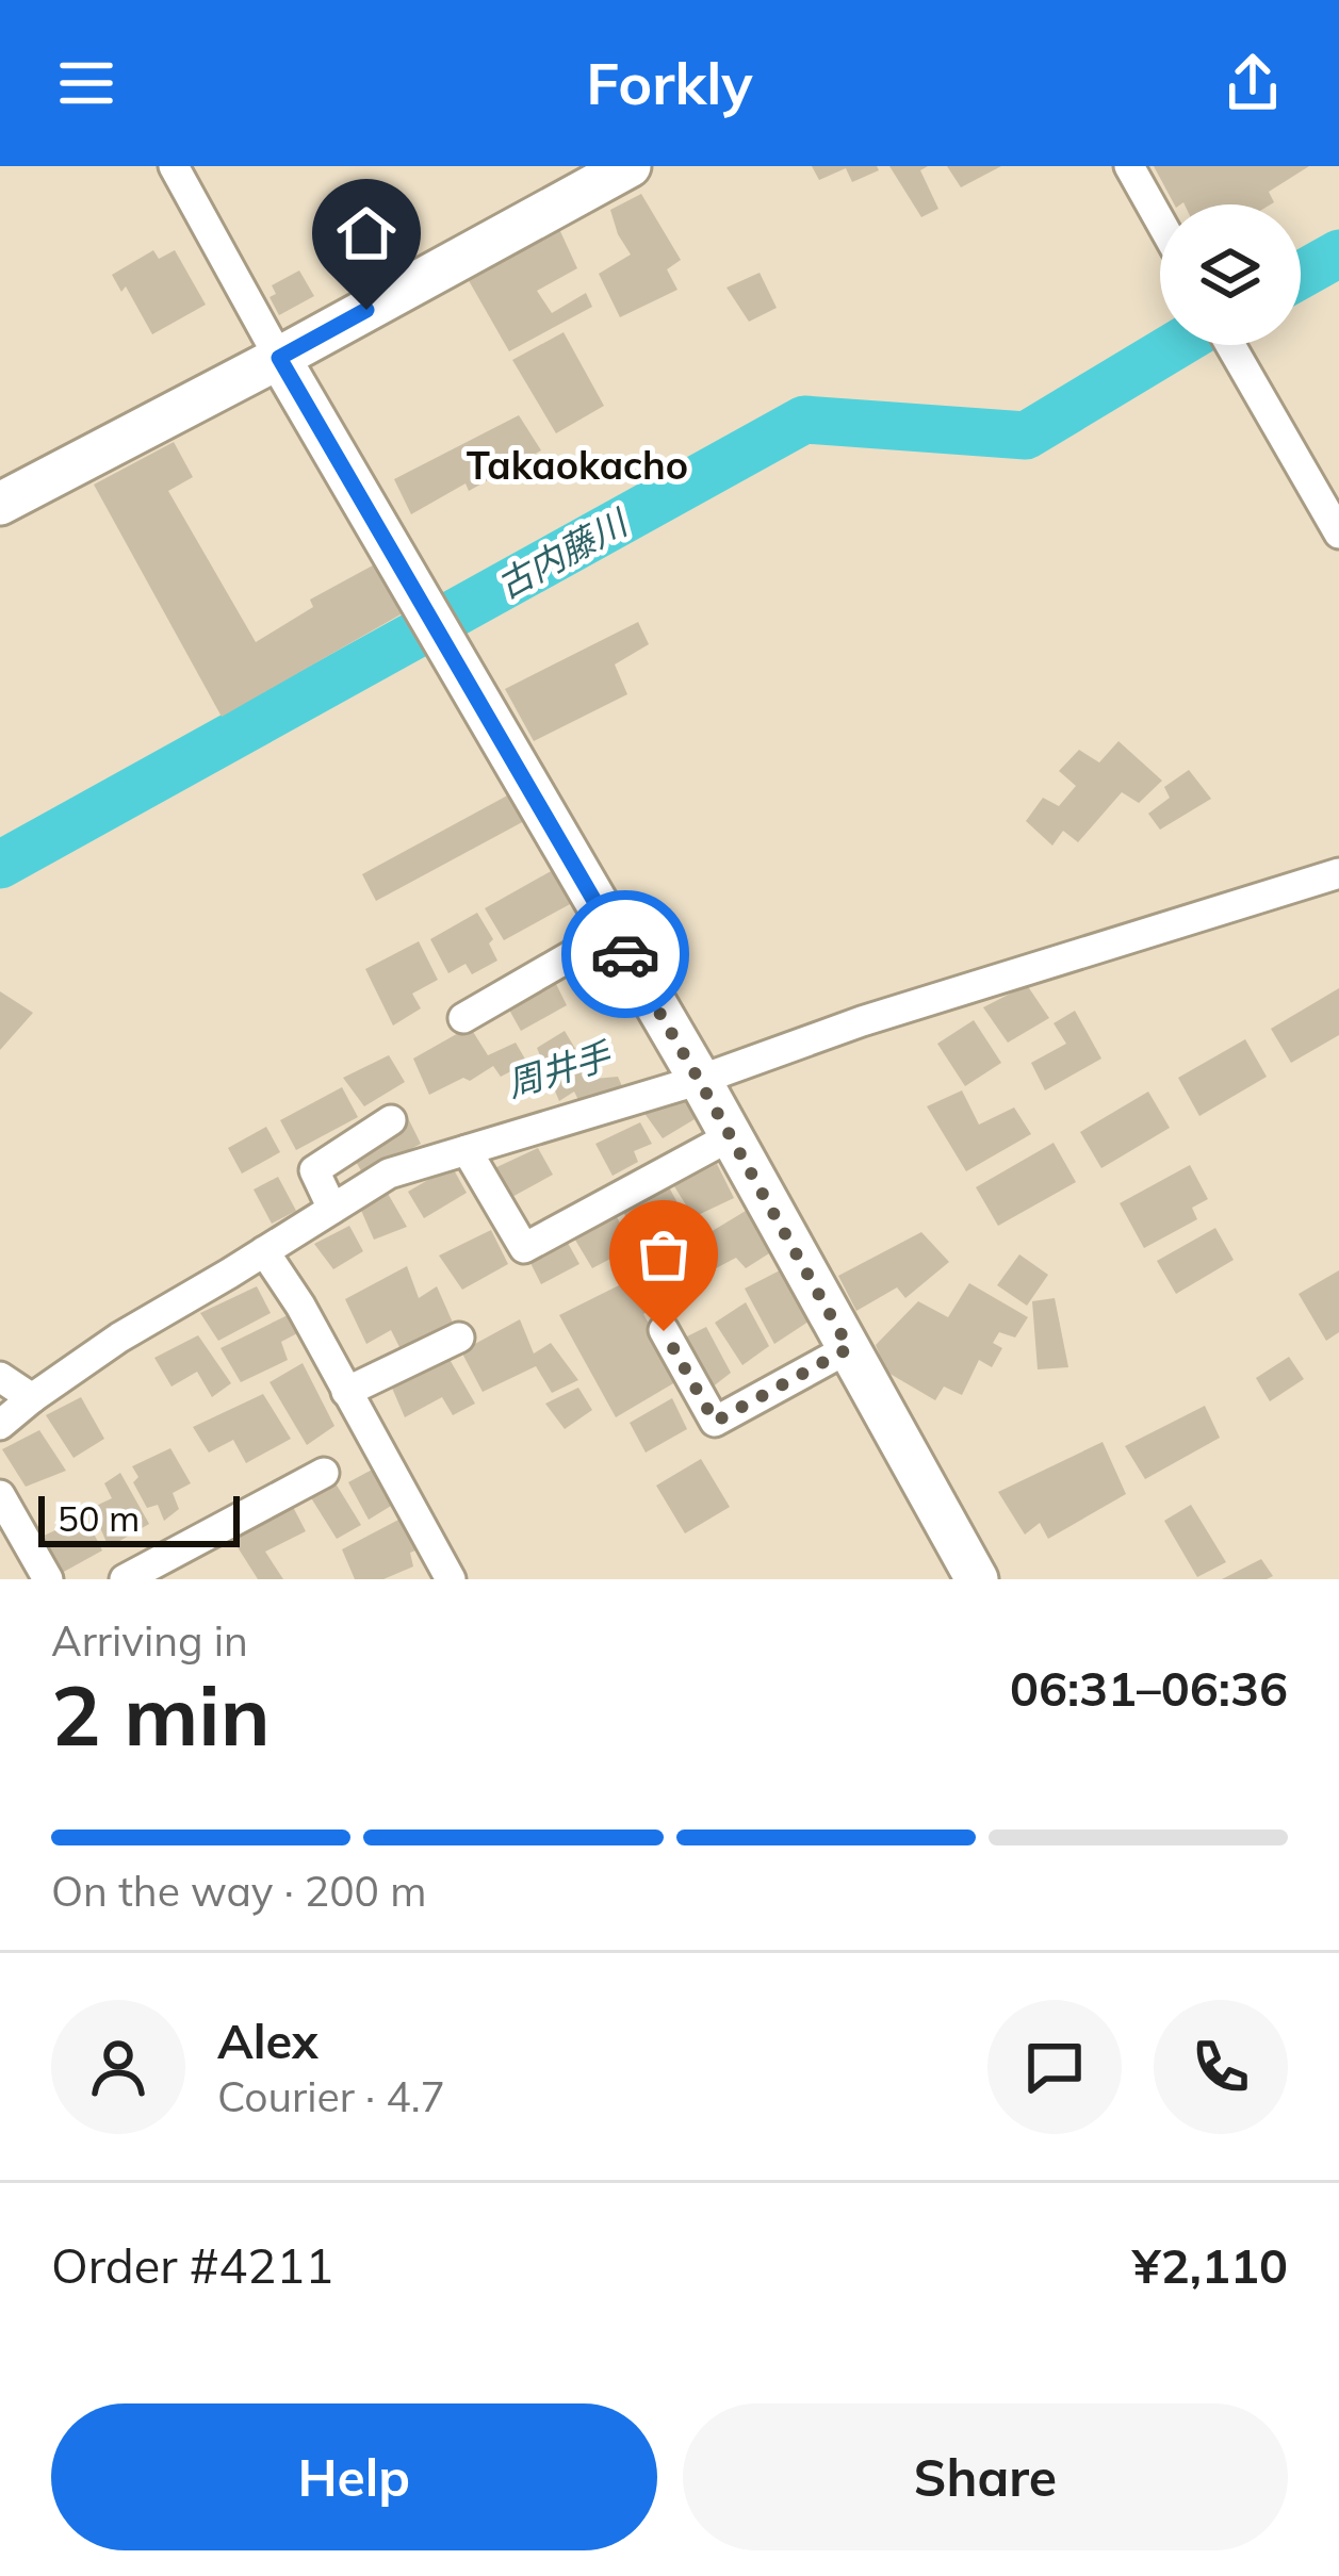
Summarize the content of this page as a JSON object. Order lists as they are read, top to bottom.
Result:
{
  "districts": ["Takaokacho"],
  "water": ["古内藤川", "周井手"],
  "scale_bar": "50 m",
  "page": {
    "header": "Forkly",
    "scale": "50 m",
    "heading": ["2 min", "Arriving in", "06:31–06:36"],
    "panel": [
      "Alex",
      "Courier · 4.7",
      "Order #4211",
      "¥2,110"
    ],
    "bar": "On the way · 200 m",
    "buttons": ["Help", "Share"]
  }
}
